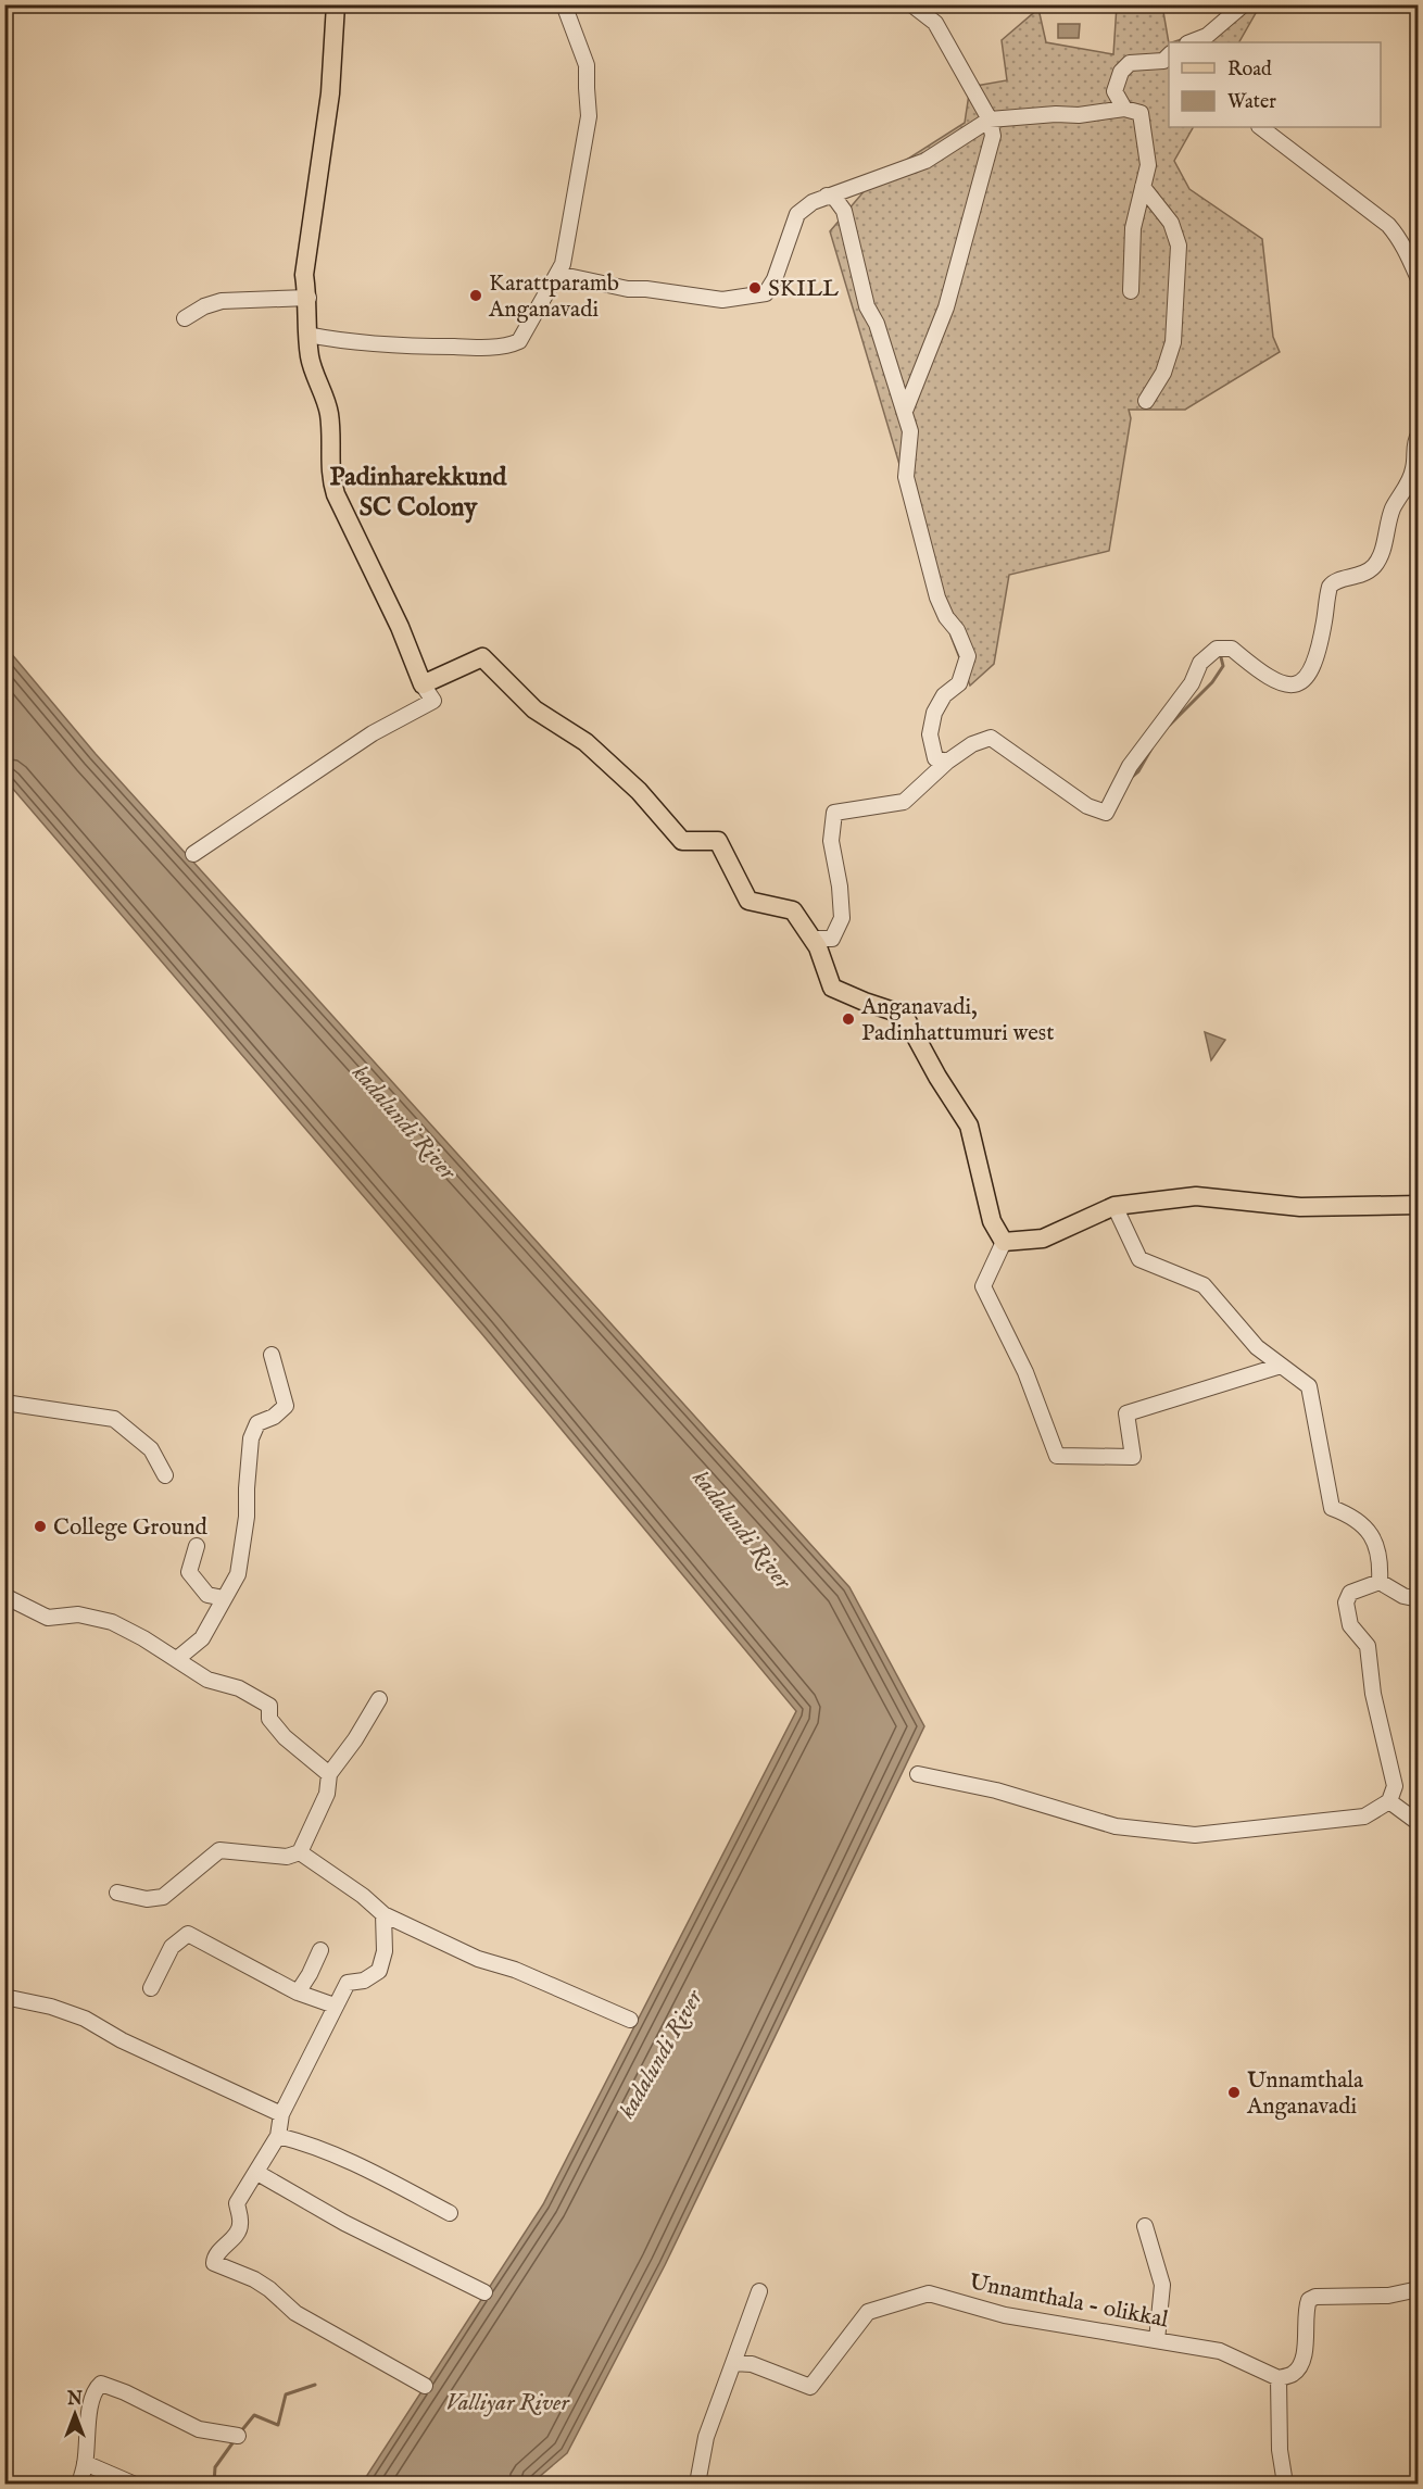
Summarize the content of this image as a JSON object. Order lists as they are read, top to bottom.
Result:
{
  "streets": {
    "street": ["Unnamthala - olikkal"]
  },
  "districts": ["Padinharekkund SC Colony"],
  "water": ["kadalundi River", "Valliyar River"],
  "places": [
    "SKILL",
    "Karattparamb Anganavadi",
    "Anganavadi, Padinhattumuri west",
    "College Ground",
    "Unnamthala Anganavadi"
  ],
  "legend": ["Road", "Water"],
  "north": "top"
}
